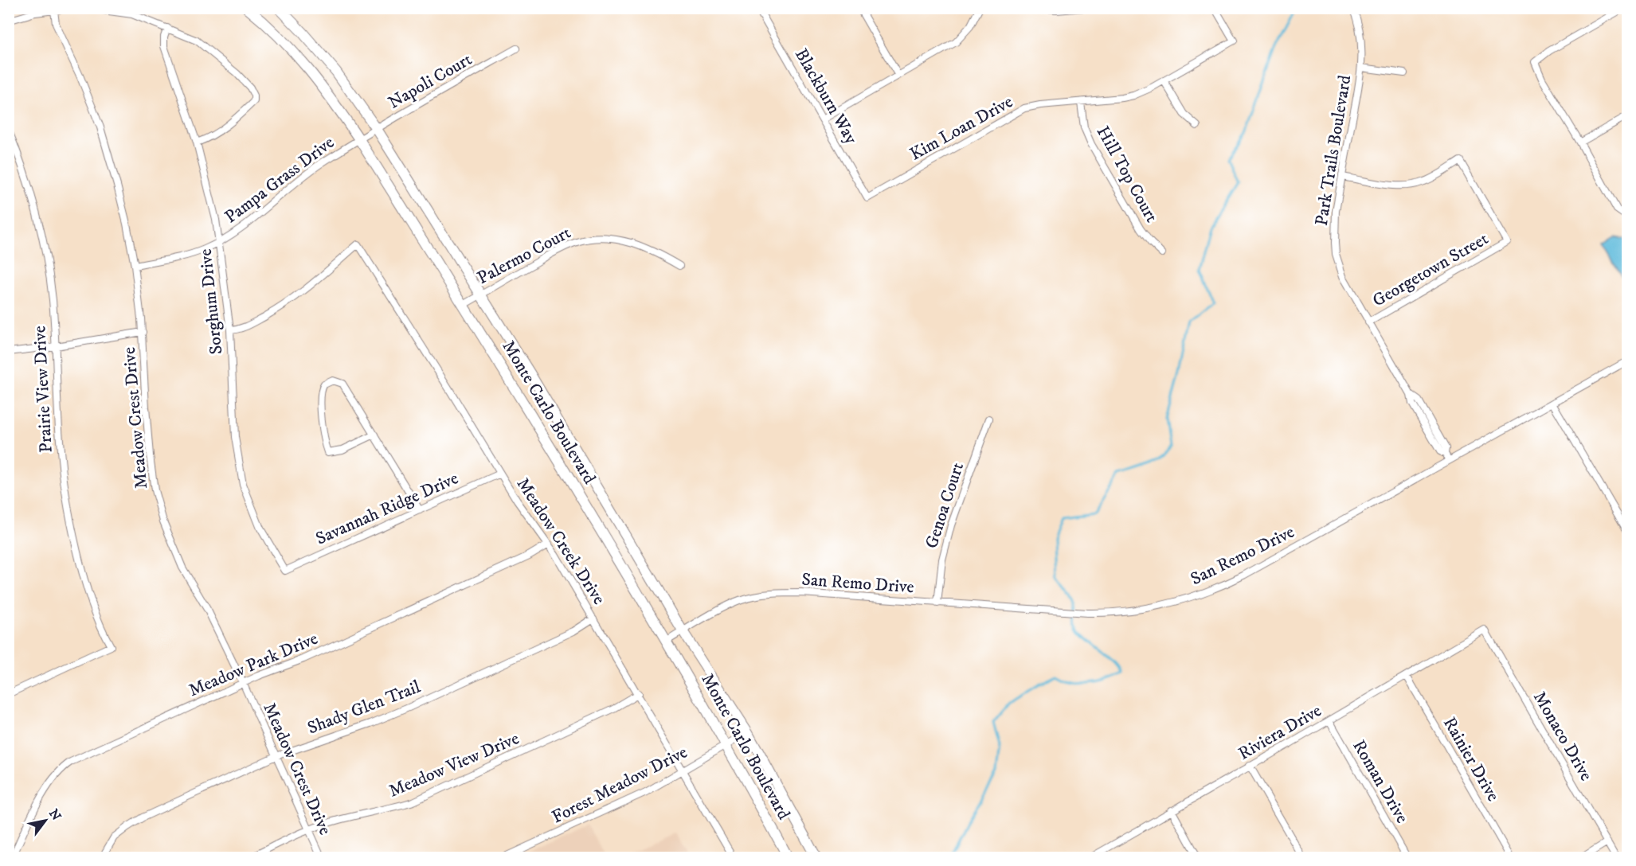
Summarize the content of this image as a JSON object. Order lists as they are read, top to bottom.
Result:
{
  "streets": {
    "main road": ["Monte Carlo Boulevard"],
    "street": [
      "Napoli Court",
      "Blackburn Way",
      "Kim Loan Drive",
      "Park Trails Boulevard",
      "Hill Top Court",
      "Pampa Grass Drive",
      "Palermo Court",
      "Georgetown Street",
      "Sorghum Drive",
      "Prairie View Drive",
      "Meadow Crest Drive",
      "Genoa Court",
      "Savannah Ridge Drive",
      "Meadow Creek Drive",
      "San Remo Drive",
      "Meadow Park Drive",
      "Shady Glen Trail",
      "Riviera Drive",
      "Monaco Drive",
      "Rainier Drive",
      "Meadow View Drive",
      "Roman Drive",
      "Forest Meadow Drive"
    ]
  },
  "crossings": [
    ["Napoli Court", "Pampa Grass Drive"],
    ["Napoli Court", "Monte Carlo Boulevard"],
    ["Blackburn Way", "Kim Loan Drive"],
    ["Kim Loan Drive", "Hill Top Court"],
    ["Park Trails Boulevard", "Georgetown Street"],
    ["Park Trails Boulevard", "San Remo Drive"],
    ["Pampa Grass Drive", "Sorghum Drive"],
    ["Pampa Grass Drive", "Monte Carlo Boulevard"],
    ["Pampa Grass Drive", "Meadow Crest Drive"],
    ["Palermo Court", "Monte Carlo Boulevard"],
    ["Sorghum Drive", "Savannah Ridge Drive"],
    ["Sorghum Drive", "Meadow Creek Drive"],
    ["Monte Carlo Boulevard", "San Remo Drive"],
    ["Monte Carlo Boulevard", "Forest Meadow Drive"],
    ["Meadow Crest Drive", "Meadow Park Drive"],
    ["Meadow Crest Drive", "Shady Glen Trail"],
    ["Meadow Crest Drive", "Meadow View Drive"],
    ["Genoa Court", "San Remo Drive"],
    ["Savannah Ridge Drive", "Meadow Creek Drive"],
    ["Meadow Creek Drive", "Meadow Park Drive"],
    ["Meadow Creek Drive", "Shady Glen Trail"],
    ["Meadow Creek Drive", "Meadow View Drive"],
    ["Meadow Creek Drive", "Forest Meadow Drive"],
    ["Riviera Drive", "Monaco Drive"],
    ["Riviera Drive", "Rainier Drive"],
    ["Riviera Drive", "Roman Drive"]
  ],
  "north": "top right"
}
